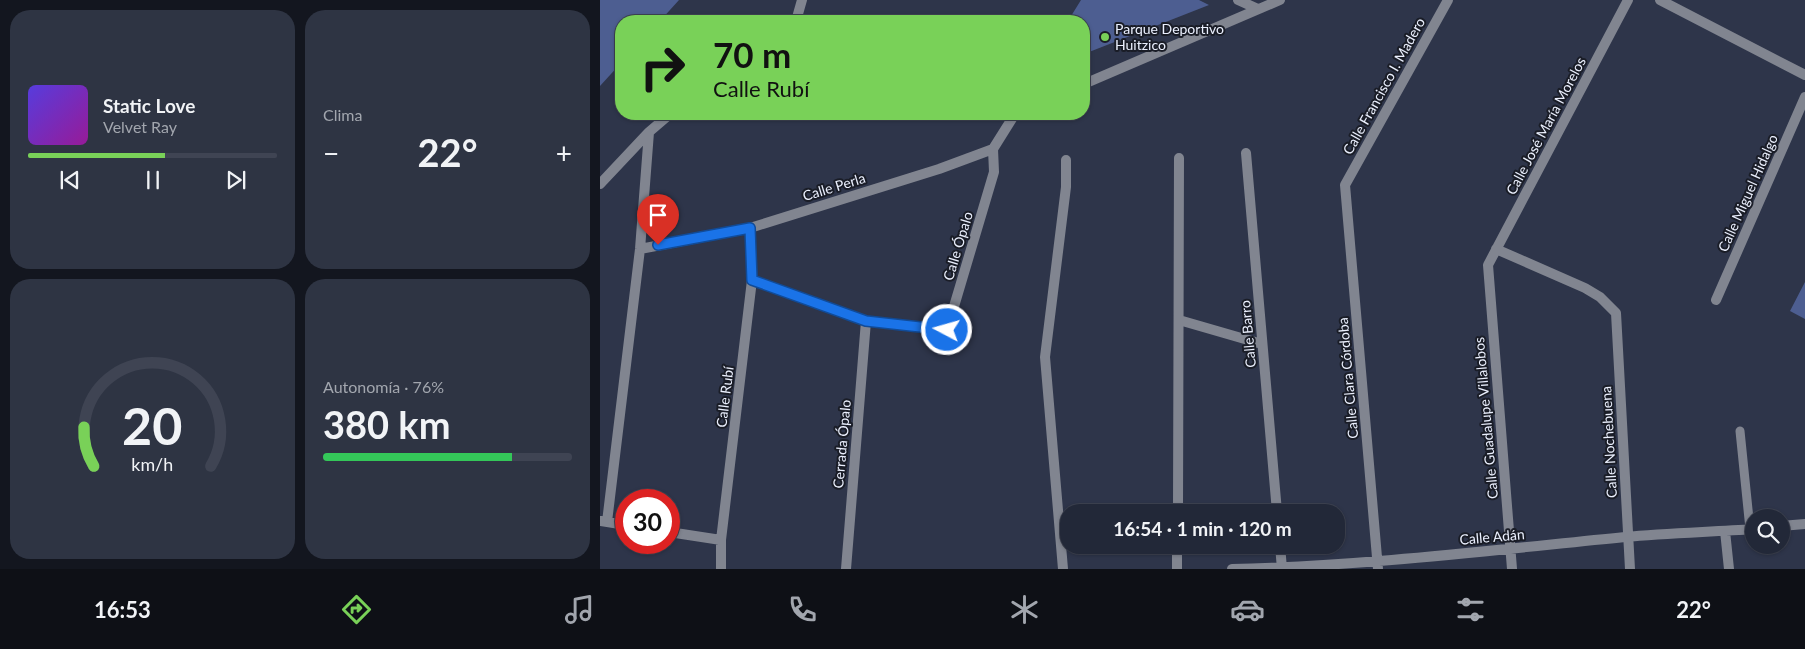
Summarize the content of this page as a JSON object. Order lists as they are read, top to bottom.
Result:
{
  "streets": {
    "street": [
      "Calle Francisco I. Madero",
      "Calle José María Morelos",
      "Calle Perla",
      "Calle Miguel Hidalgo",
      "Calle Ópalo",
      "Calle Barro",
      "Calle Clara Córdoba",
      "Calle Rubí",
      "Calle Guadalupe Villalobos",
      "Calle Nochebuena",
      "Cerrada Ópalo",
      "Calle Adán"
    ]
  },
  "crossings": [
    ["Calle Francisco I. Madero", "Calle Clara Córdoba"],
    ["Calle José María Morelos", "Calle Guadalupe Villalobos"],
    ["Calle José María Morelos", "Calle Nochebuena"],
    ["Calle Perla", "Calle Ópalo"],
    ["Calle Perla", "Calle Rubí"],
    ["Calle Ópalo", "Calle Rubí"],
    ["Calle Ópalo", "Cerrada Ópalo"],
    ["Calle Clara Córdoba", "Calle Adán"],
    ["Calle Guadalupe Villalobos", "Calle Adán"],
    ["Calle Nochebuena", "Calle Adán"]
  ],
  "places": ["Parque Deportivo Huitzico"],
  "page": {
    "tile": [
      "Clima",
      ["Autonomía · 76%", "380 km"]
    ],
    "turn": ["70 m", "Calle Rubí"],
    "song": ["Static Love", "Velvet Ray"],
    "heat": ["−", "22°", "+"],
    "limit": "30",
    "trip": "16:54 · 1 min · 120 m",
    "tabs": ["16:53", "22°"],
    "gauge": ["20", "km/h"]
  }
}
